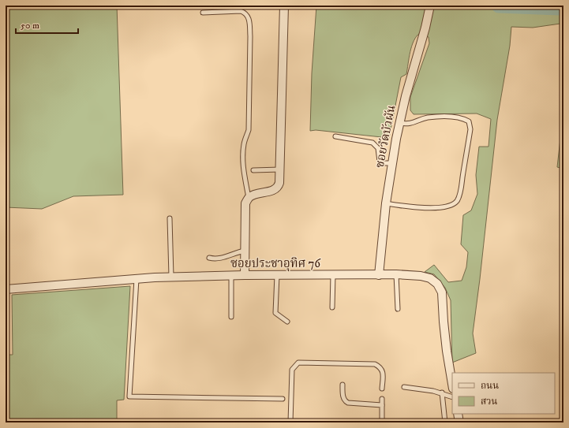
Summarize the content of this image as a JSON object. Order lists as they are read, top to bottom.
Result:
{
  "streets": {
    "street": ["ซอยวัดบัวผัน", "ซอยประชาอุทิศ 76"]
  },
  "crossings": [
    ["ซอยวัดบัวผัน", "ซอยประชาอุทิศ 76"]
  ],
  "legend": ["ถนน", "สวน"],
  "scale_bar": "50 m"
}
